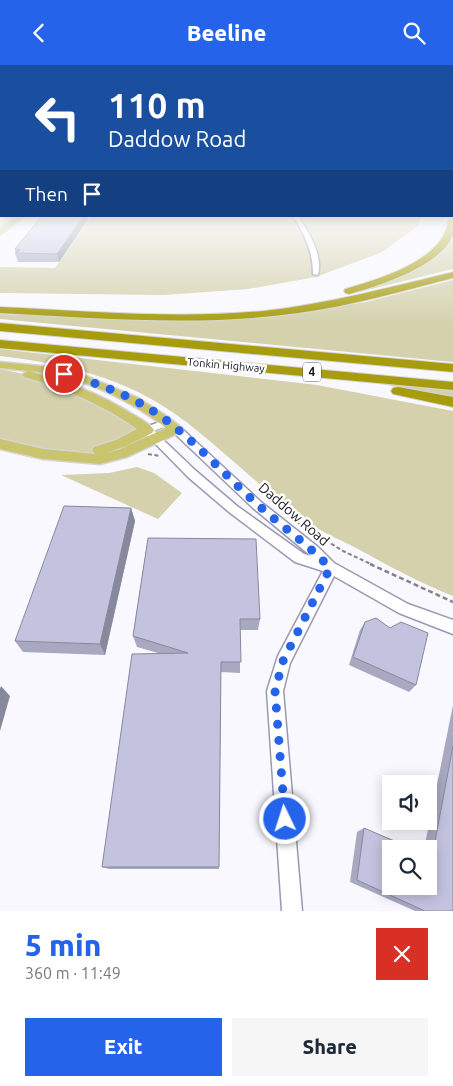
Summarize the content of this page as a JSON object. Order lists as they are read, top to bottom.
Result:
{
  "streets": {
    "highway": ["Tonkin Highway", "4"],
    "main road": ["Daddow Road"]
  },
  "page": {
    "header": "Beeline",
    "turn": ["110 m", "Daddow Road"],
    "then": "Then",
    "heading": ["5 min", "360 m · 11:49"],
    "buttons": ["Exit", "Share"]
  }
}
